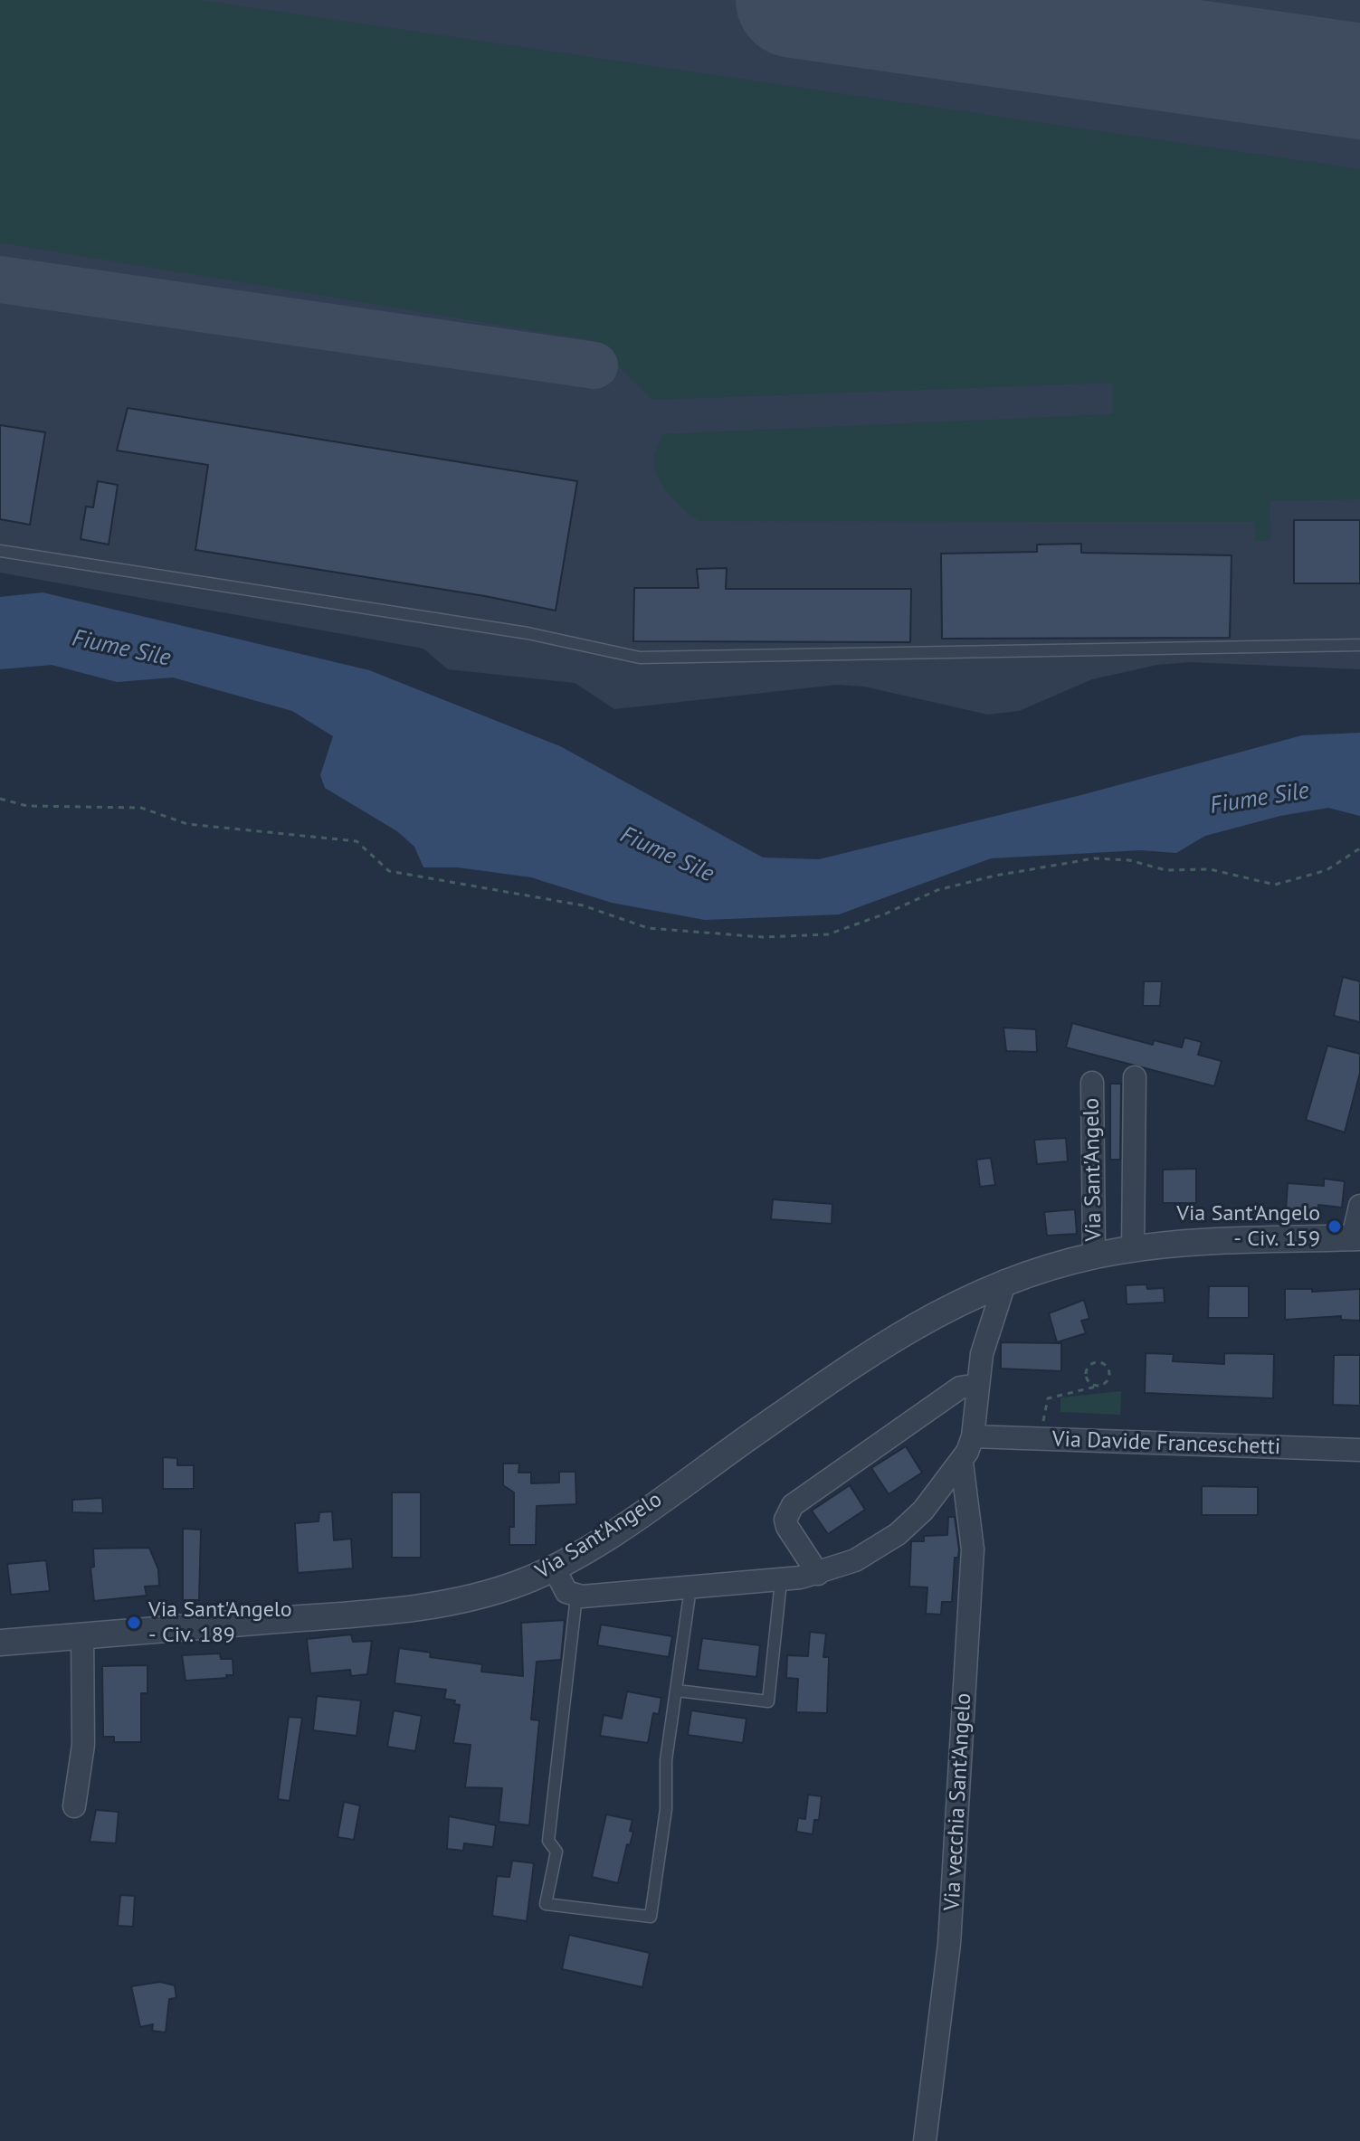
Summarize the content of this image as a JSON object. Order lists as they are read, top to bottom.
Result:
{
  "streets": {
    "street": ["Via Sant'Angelo", "Via Davide Franceschetti", "Via vecchia Sant'Angelo"]
  },
  "crossings": [
    ["Via Sant'Angelo", "Via vecchia Sant'Angelo"],
    ["Via Davide Franceschetti", "Via vecchia Sant'Angelo"]
  ],
  "water": ["Fiume Sile"],
  "places": ["Via Sant'Angelo - Civ. 159", "Via Sant'Angelo - Civ. 189"]
}
